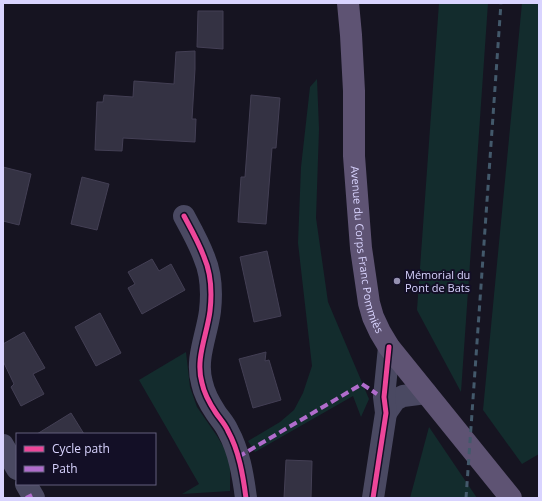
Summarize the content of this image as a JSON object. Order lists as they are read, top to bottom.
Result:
{
  "streets": {
    "main road": ["Avenue du Corps Franc Pommiès"]
  },
  "places": ["Mémorial du Pont de Bats"],
  "legend": ["Cycle path", "Path"]
}
